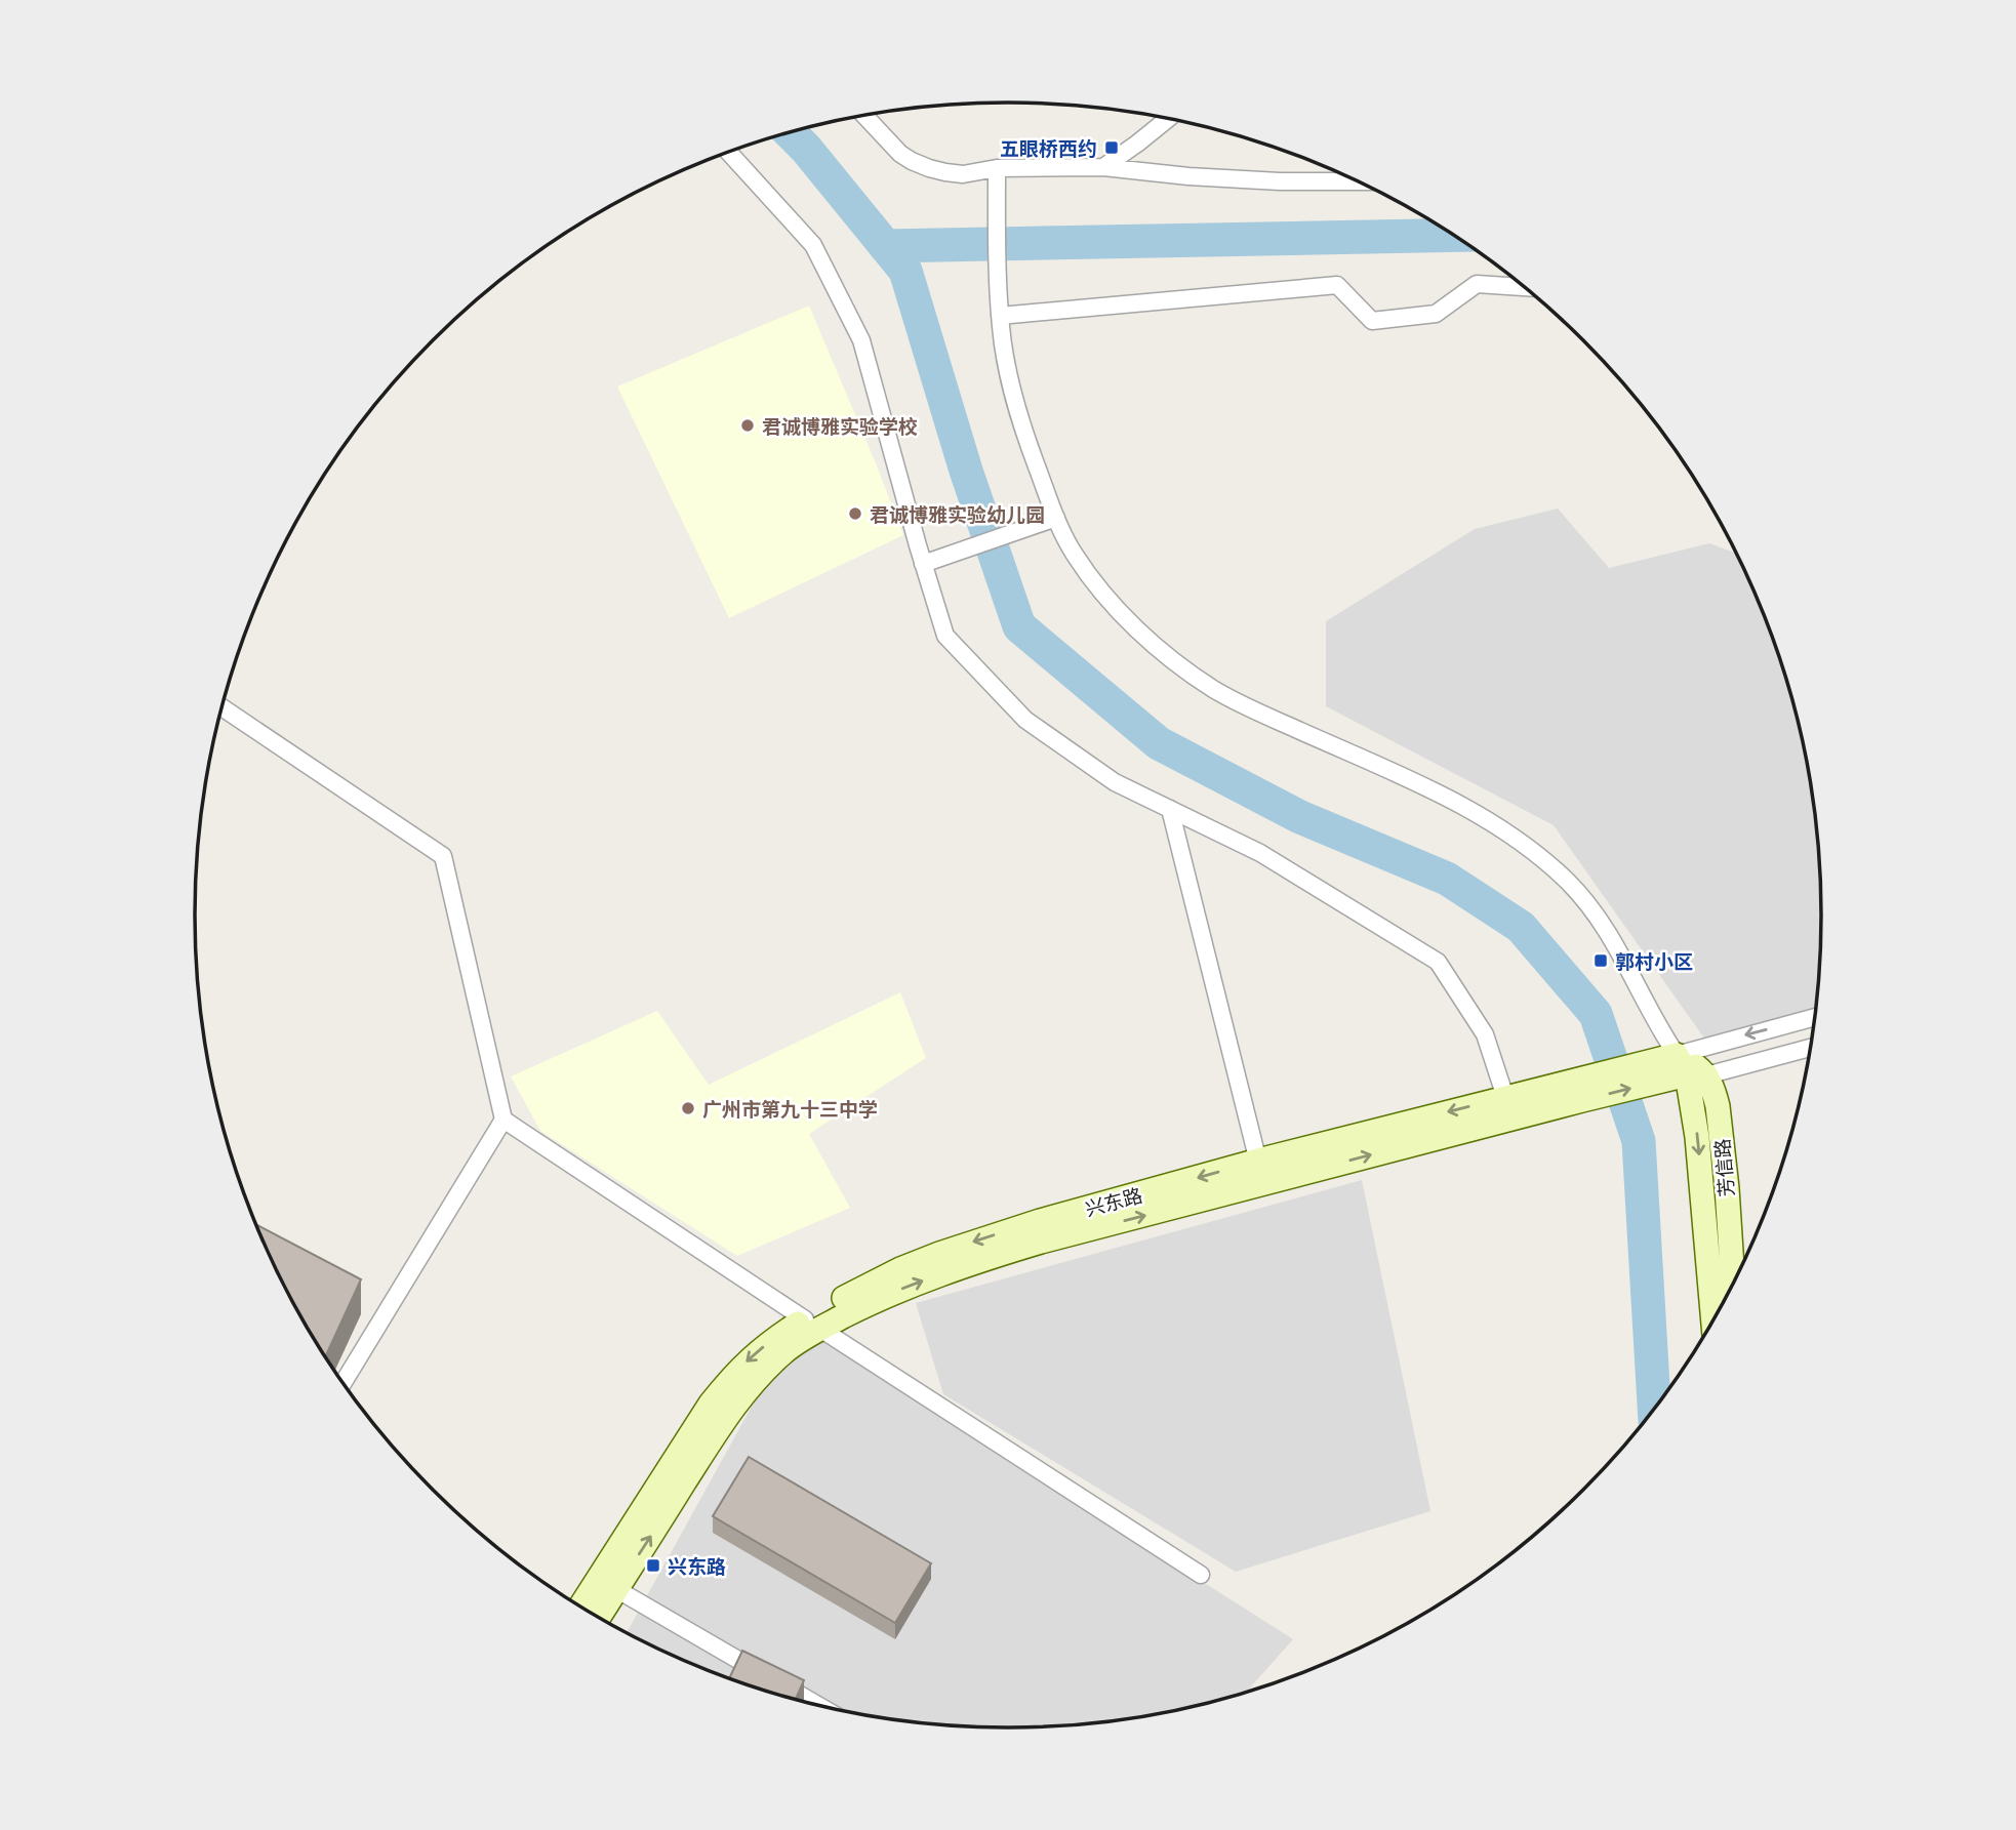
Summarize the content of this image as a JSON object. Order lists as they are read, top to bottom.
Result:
{
  "streets": {
    "street": ["芳信路", "兴东路"]
  },
  "crossings": [
    ["芳信路", "兴东路"]
  ],
  "places": {
    "transit": ["五眼桥西约", "郭村小区", "兴东路"],
    "other": ["君诚博雅实验学校", "君诚博雅实验幼儿园", "广州市第九十三中学"]
  }
}
